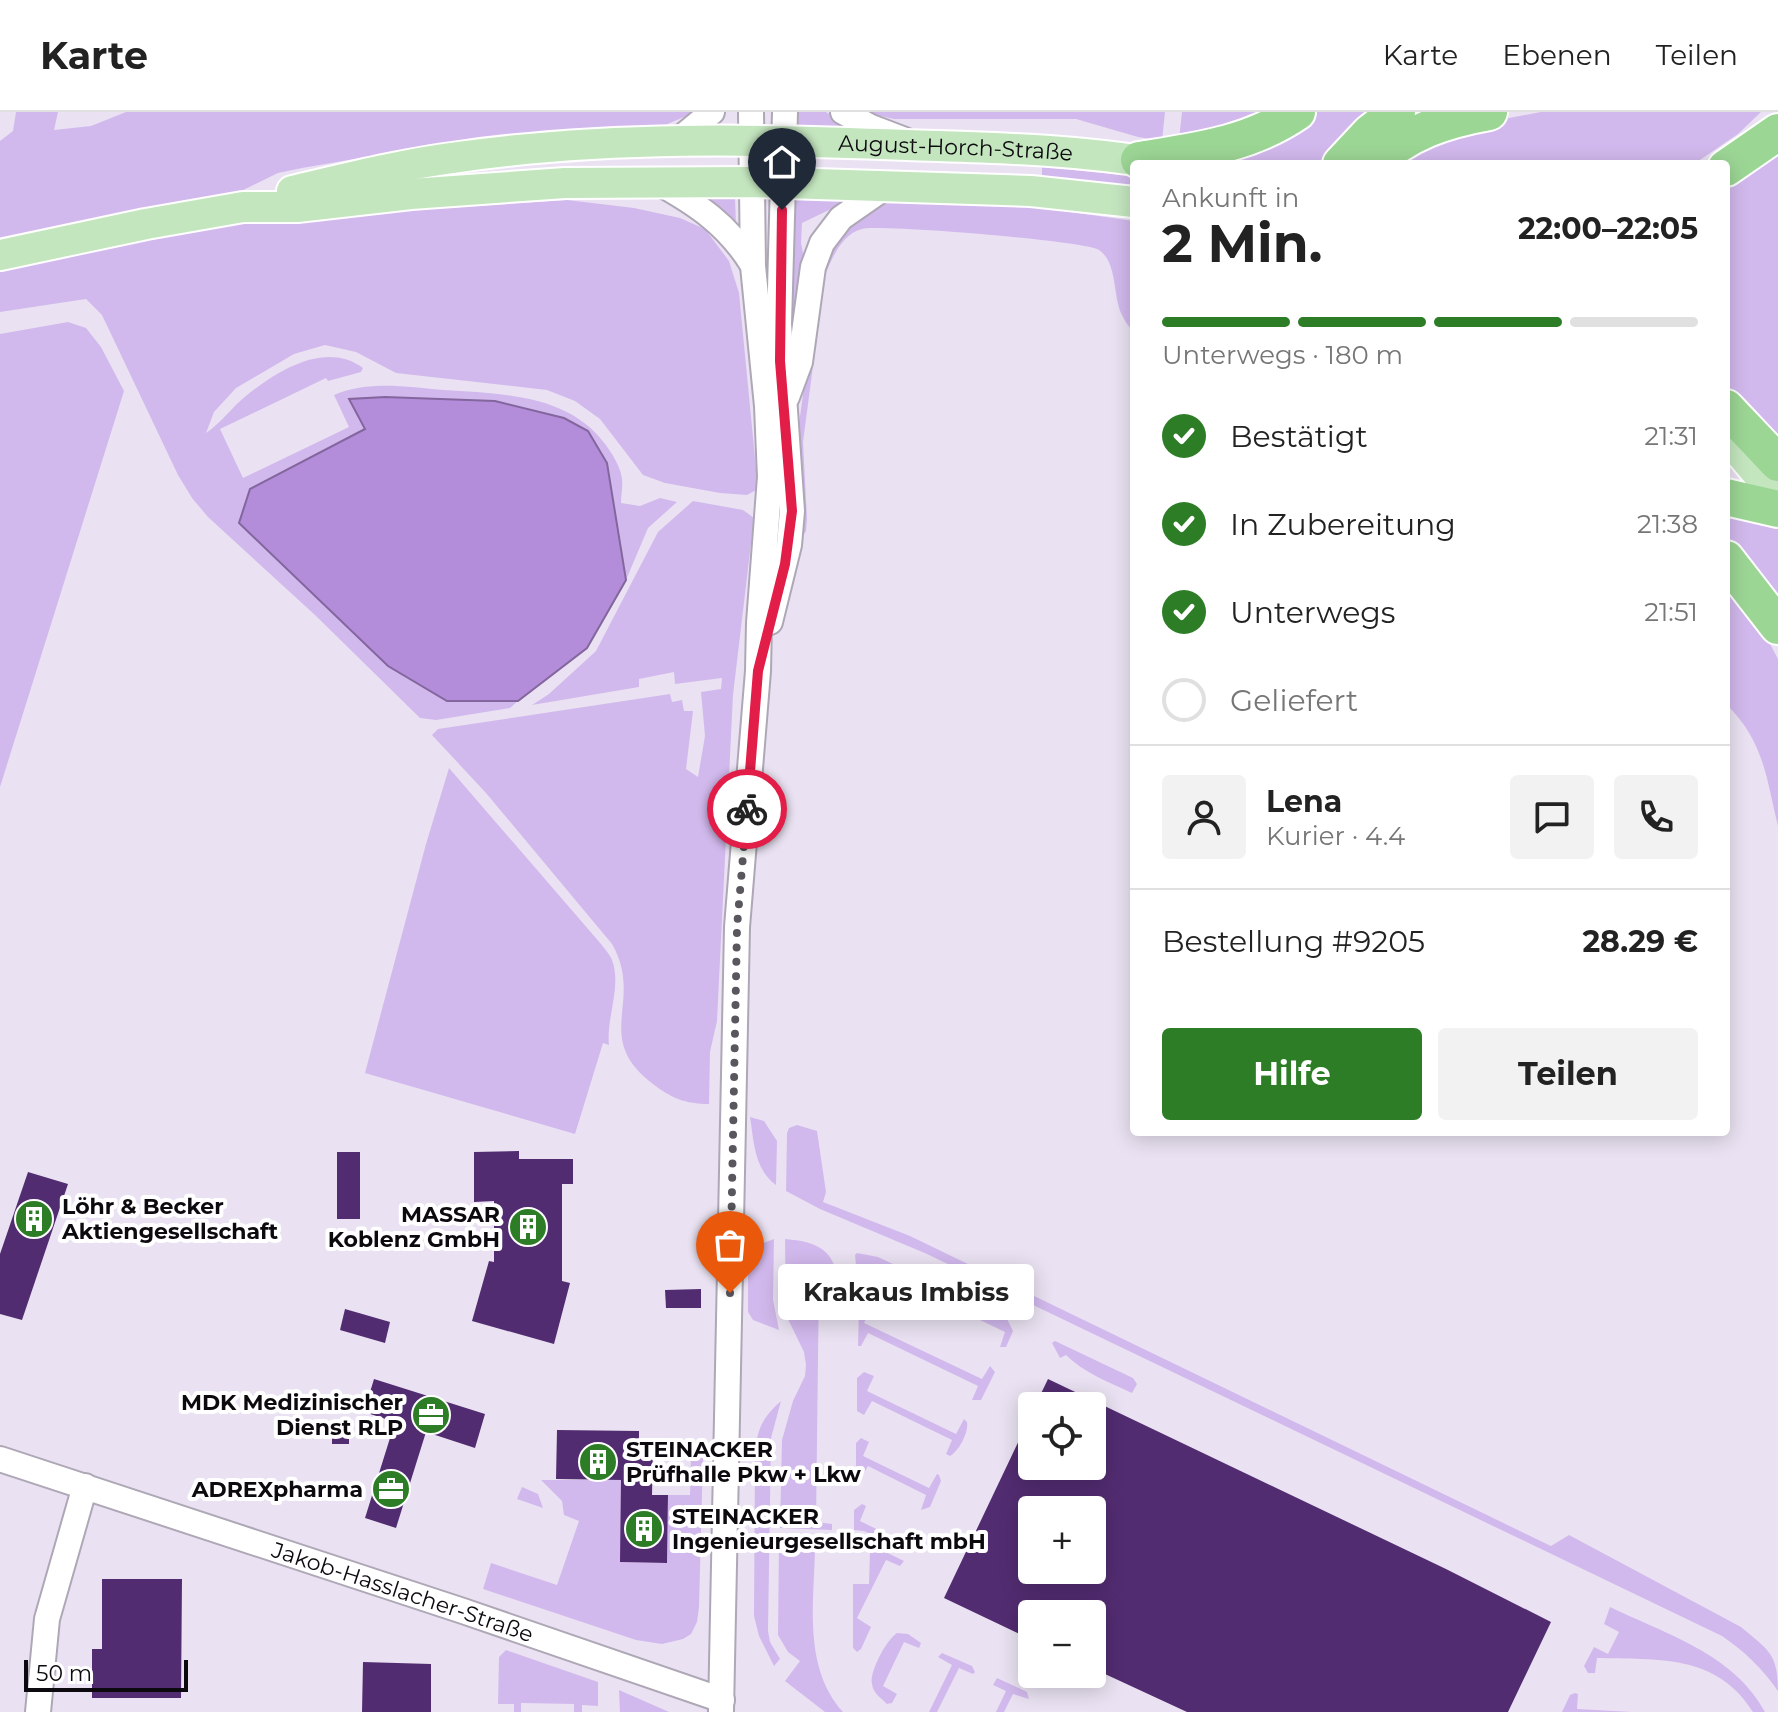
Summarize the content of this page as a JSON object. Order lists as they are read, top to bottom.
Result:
{
  "streets": {
    "main road": ["August-Horch-Straße"],
    "street": ["Jakob-Hasslacher-Straße"]
  },
  "places": {
    "building": [
      "Löhr & Becker Aktiengesellschaft",
      "MASSAR Koblenz GmbH",
      "STEINACKER Prüfhalle Pkw + Lkw",
      "STEINACKER Ingenieurgesellschaft mbH"
    ],
    "other": ["Krakaus Imbiss"],
    "office": ["MDK Medizinischer Dienst RLP", "ADREXpharma"]
  },
  "scale_bar": "50 m",
  "page": {
    "header": "Karte",
    "nav": ["Karte", "Ebenen", "Teilen"],
    "heading": ["2 Min.", "Ankunft in", "22:00–22:05"],
    "panel": [
      "Lena",
      "Kurier · 4.4",
      "Bestellung #9205",
      "28.29 €"
    ],
    "bar": "Unterwegs · 180 m",
    "list": [
      ["Bestätigt", "21:31"],
      ["In Zubereitung", "21:38"],
      ["Unterwegs", "21:51"],
      "Geliefert"
    ],
    "buttons": ["Hilfe", "Teilen"],
    "bubble": "Krakaus Imbiss",
    "map_buttons": ["+", "−"],
    "scale": "50 m"
  }
}
